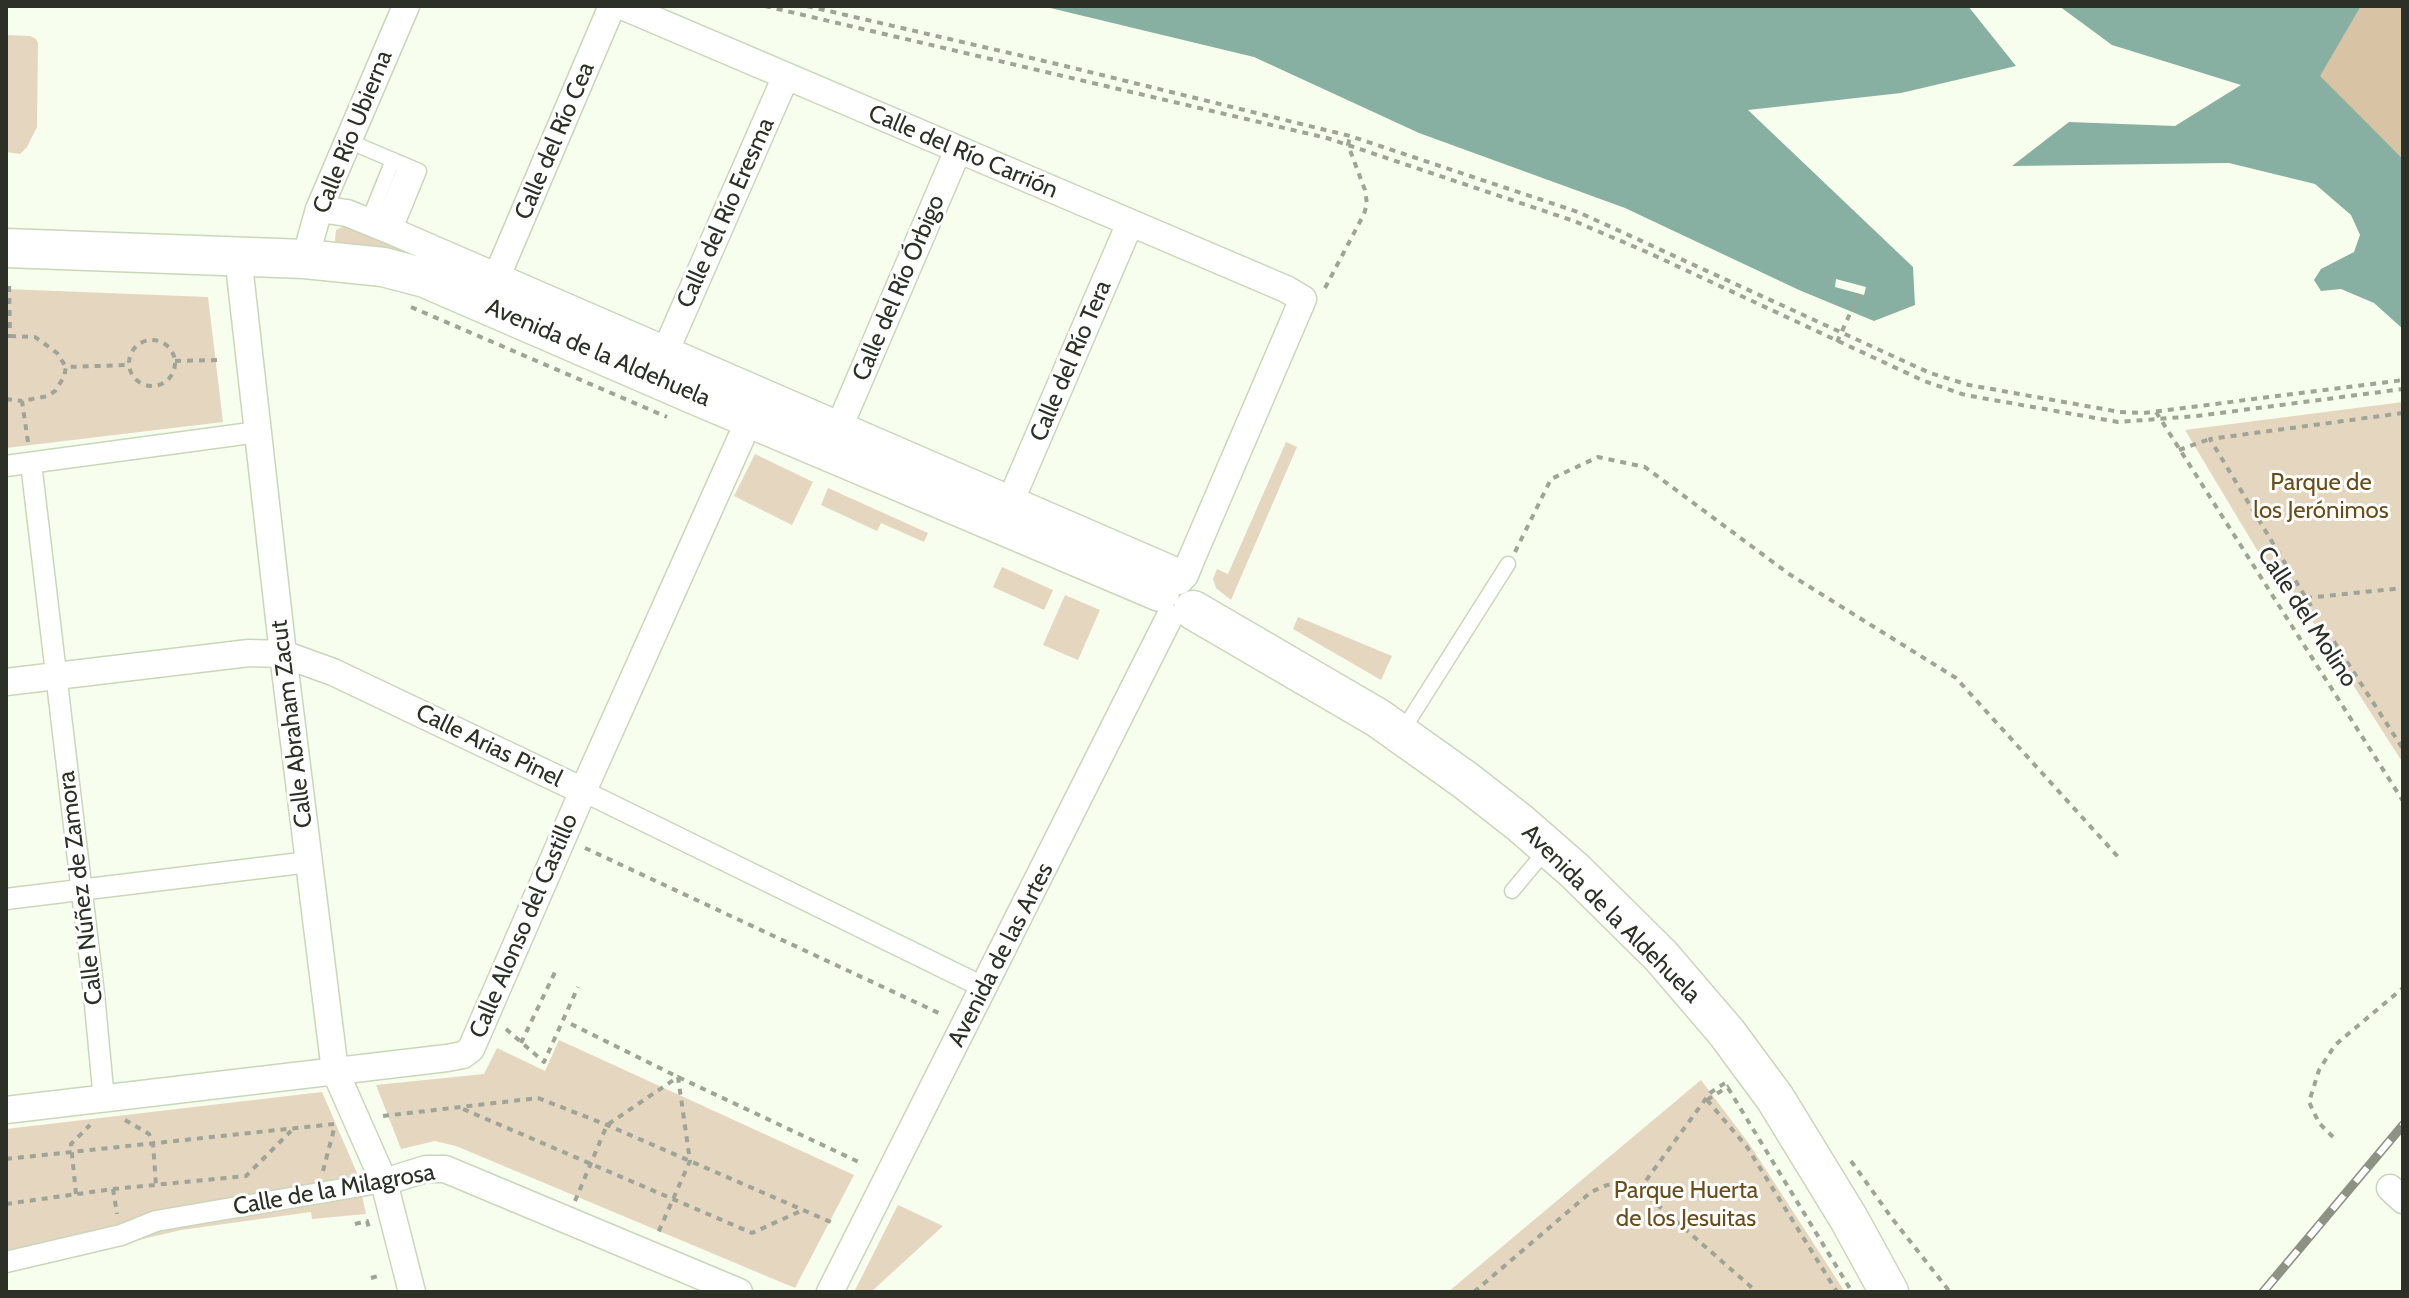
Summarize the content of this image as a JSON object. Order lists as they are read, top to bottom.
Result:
{
  "streets": {
    "main road": ["Avenida de la Aldehuela"],
    "street": [
      "Calle Río Ubierna",
      "Calle del Río Cea",
      "Calle del Río Carrión",
      "Calle del Río Eresma",
      "Calle del Río Órbigo",
      "Calle del Río Tera",
      "Calle Abraham Zacut",
      "Calle Arias Pinel",
      "Calle Núñez de Zamora",
      "Calle Alonso del Castillo",
      "Avenida de las Artes",
      "Calle de la Milagrosa"
    ],
    "path": ["Calle del Molino"]
  },
  "crossings": [
    ["Calle Río Ubierna", "Avenida de la Aldehuela"],
    ["Calle del Río Cea", "Avenida de la Aldehuela"],
    ["Calle del Río Carrión", "Calle del Río Eresma"],
    ["Calle del Río Carrión", "Calle del Río Órbigo"],
    ["Calle del Río Carrión", "Calle del Río Tera"],
    ["Calle del Río Carrión", "Avenida de las Artes"],
    ["Calle del Río Eresma", "Avenida de la Aldehuela"],
    ["Calle del Río Órbigo", "Avenida de la Aldehuela"],
    ["Avenida de la Aldehuela", "Calle del Río Tera"],
    ["Avenida de la Aldehuela", "Calle Abraham Zacut"],
    ["Avenida de la Aldehuela", "Calle Alonso del Castillo"],
    ["Avenida de la Aldehuela", "Avenida de las Artes"],
    ["Calle Abraham Zacut", "Calle Arias Pinel"],
    ["Calle Abraham Zacut", "Calle Alonso del Castillo"],
    ["Calle Abraham Zacut", "Calle de la Milagrosa"],
    ["Calle Arias Pinel", "Calle Núñez de Zamora"],
    ["Calle Arias Pinel", "Calle Alonso del Castillo"],
    ["Calle Arias Pinel", "Avenida de las Artes"],
    ["Calle Núñez de Zamora", "Calle Alonso del Castillo"]
  ],
  "parks": ["Parque de los Jerónimos", "Parque Huerta de los Jesuitas"]
}
